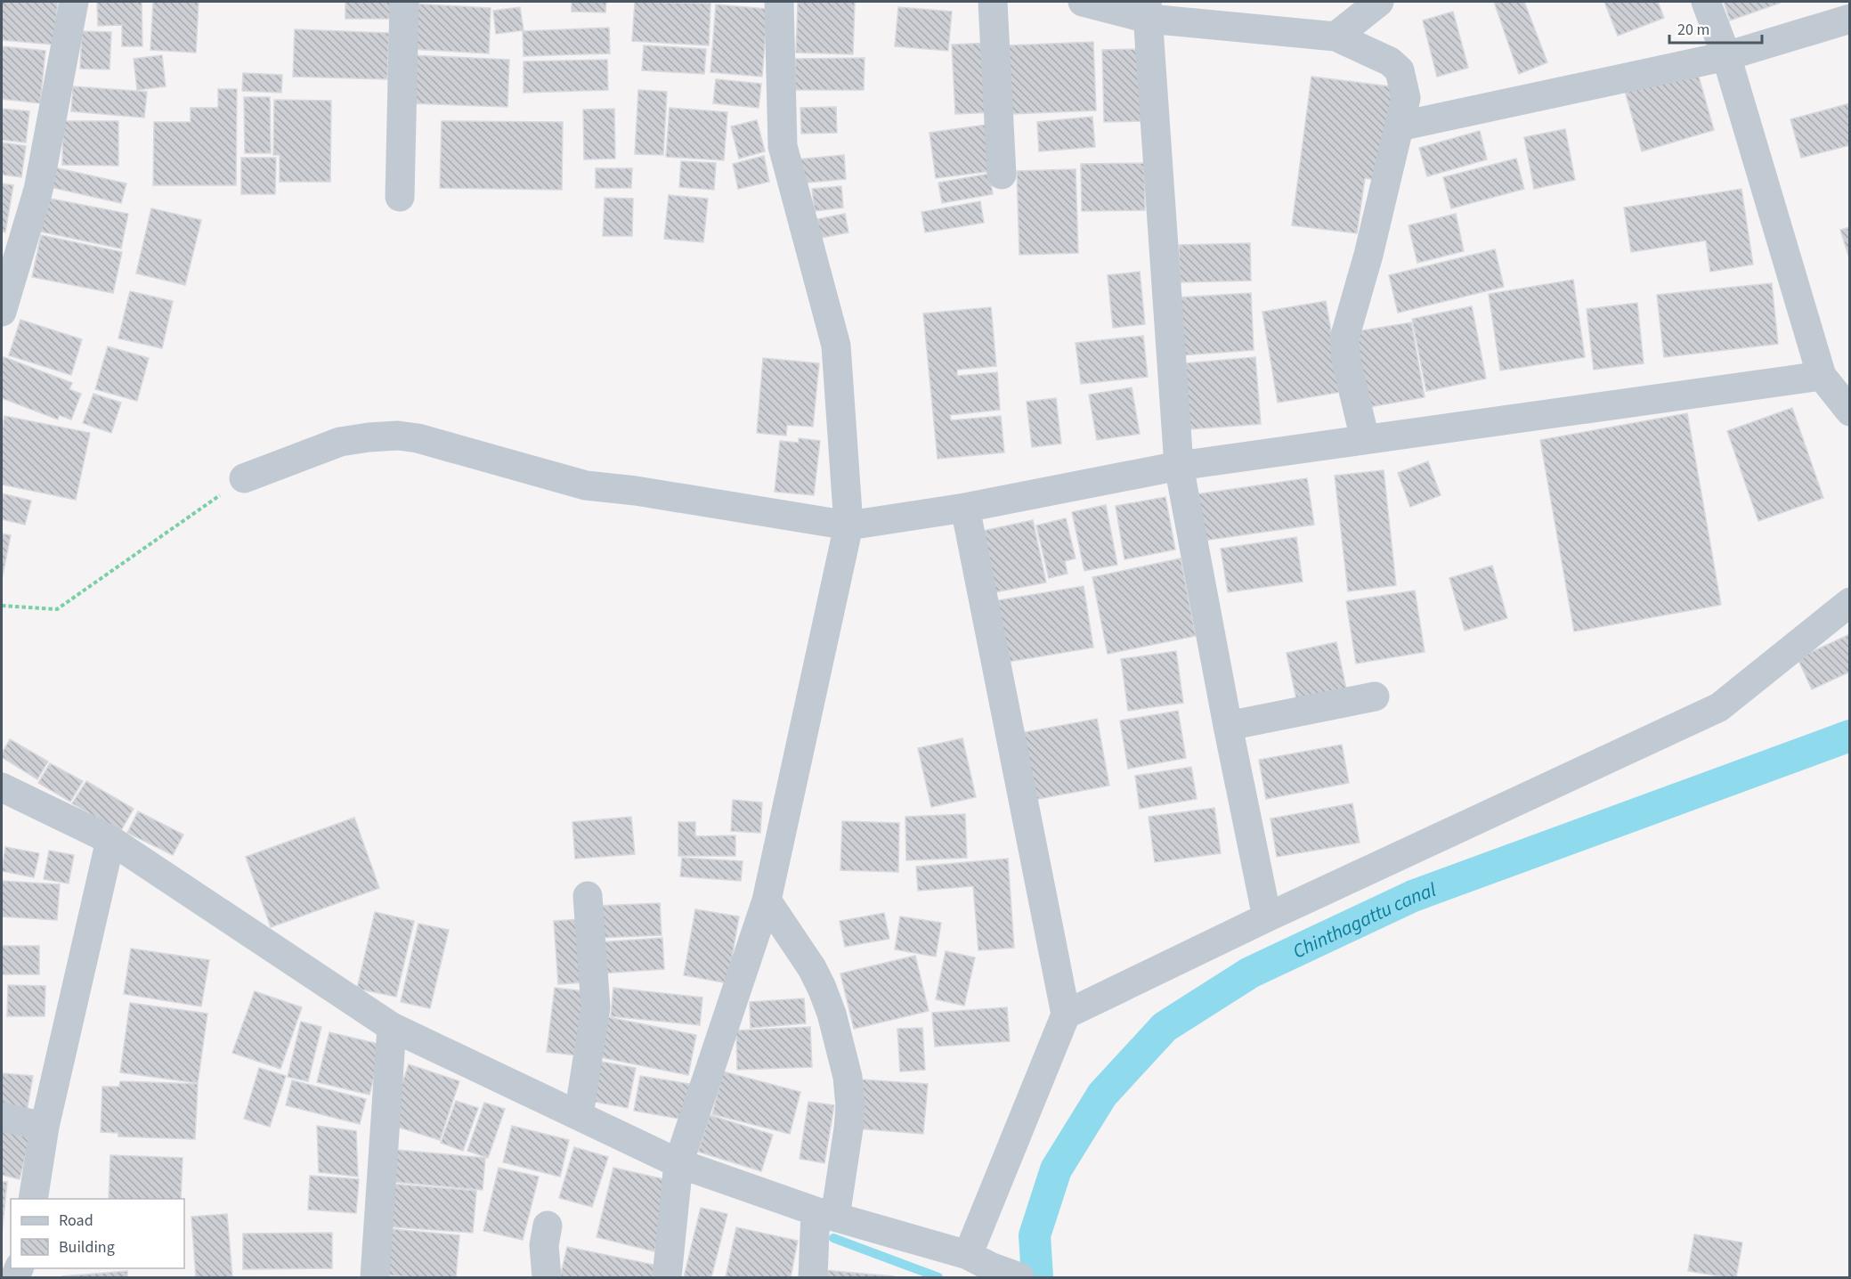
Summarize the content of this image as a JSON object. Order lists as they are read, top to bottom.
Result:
{
  "water": ["Chinthagattu canal"],
  "legend": ["Road", "Building"],
  "scale_bar": "20 m"
}
